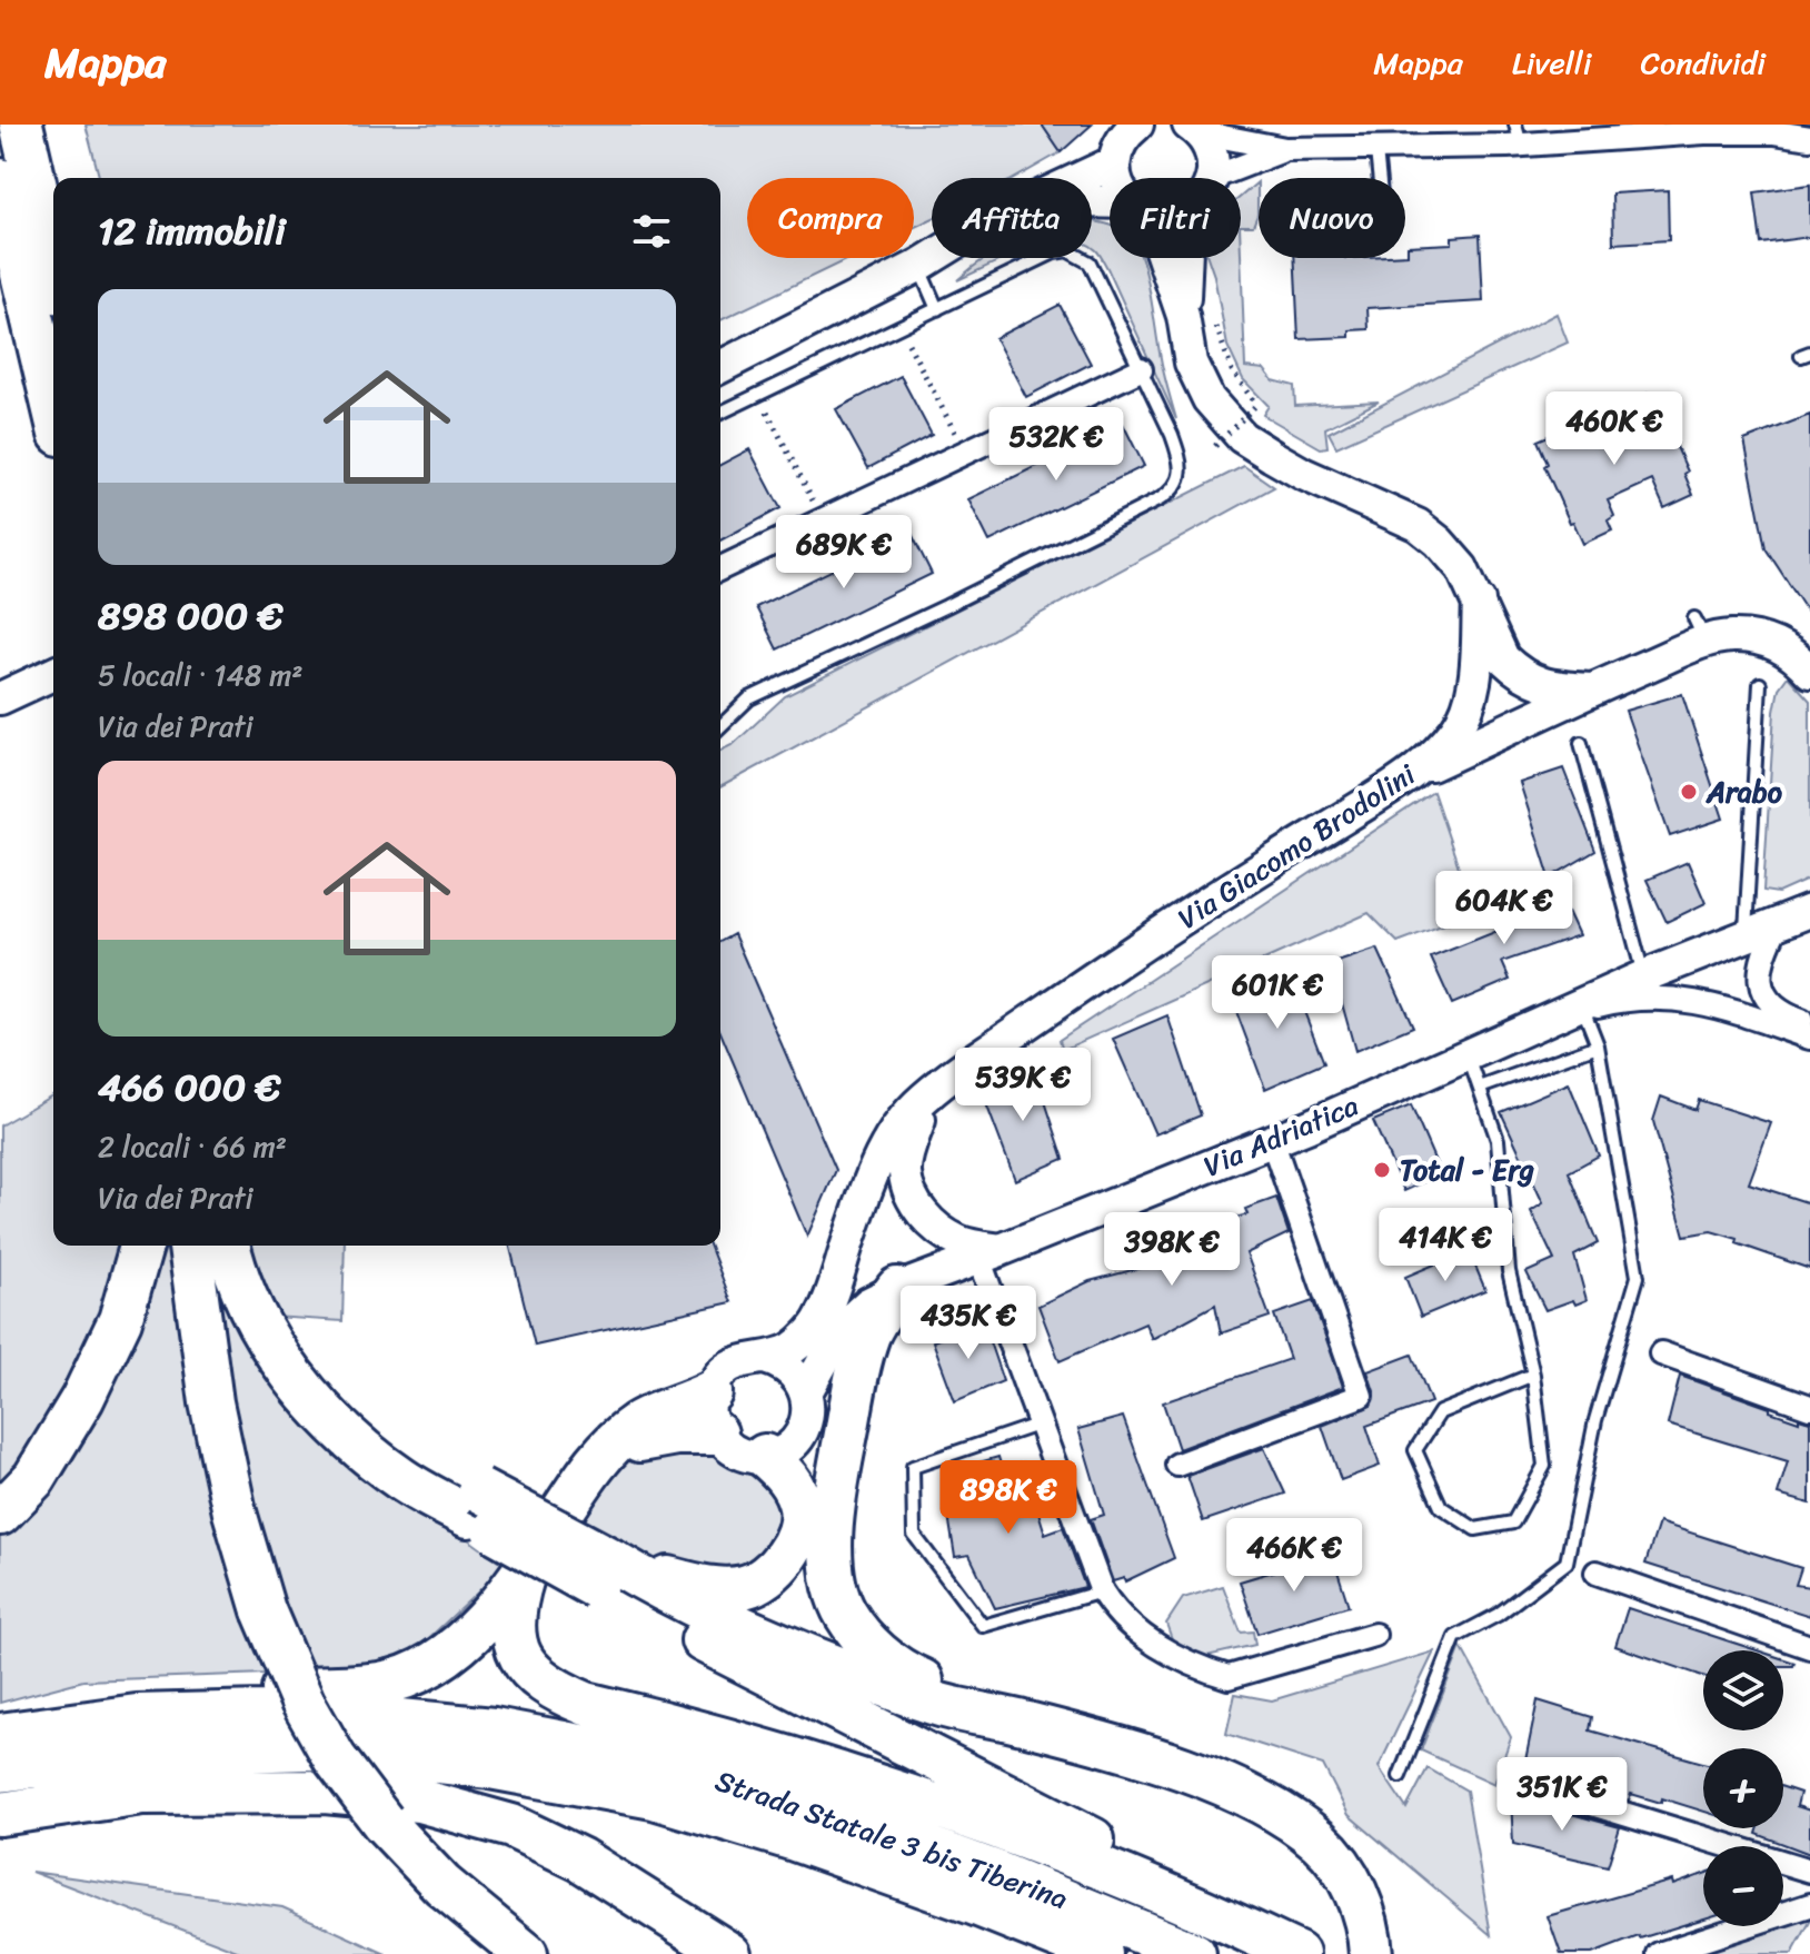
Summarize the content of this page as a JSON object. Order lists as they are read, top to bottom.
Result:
{
  "streets": {
    "highway": ["Strada Statale 3 bis Tiberina"],
    "main road": ["Via Giacomo Brodolini", "Via Adriatica"]
  },
  "crossings": [
    ["Via Giacomo Brodolini", "Via Adriatica"]
  ],
  "places": ["Arabo", "Total - Erg"],
  "page": {
    "header": "Mappa",
    "nav": ["Mappa", "Livelli", "Condividi"],
    "chip": [
      "Compra",
      "Affitta",
      "Filtri",
      "Nuovo"
    ],
    "heading": "12 immobili",
    "list": [
      {
        "name": "898 000 €",
        "note": "5 locali · 148 m² · Via dei Prati"
      },
      {
        "name": "466 000 €",
        "note": "2 locali · 66 m² · Via dei Prati"
      }
    ],
    "price": [
      "460K €",
      "532K €",
      "689K €",
      "604K €",
      "601K €",
      "539K €",
      "414K €",
      "398K €",
      "435K €",
      "898K €",
      "466K €",
      "351K €"
    ],
    "map_buttons": ["+", "−"]
  }
}
